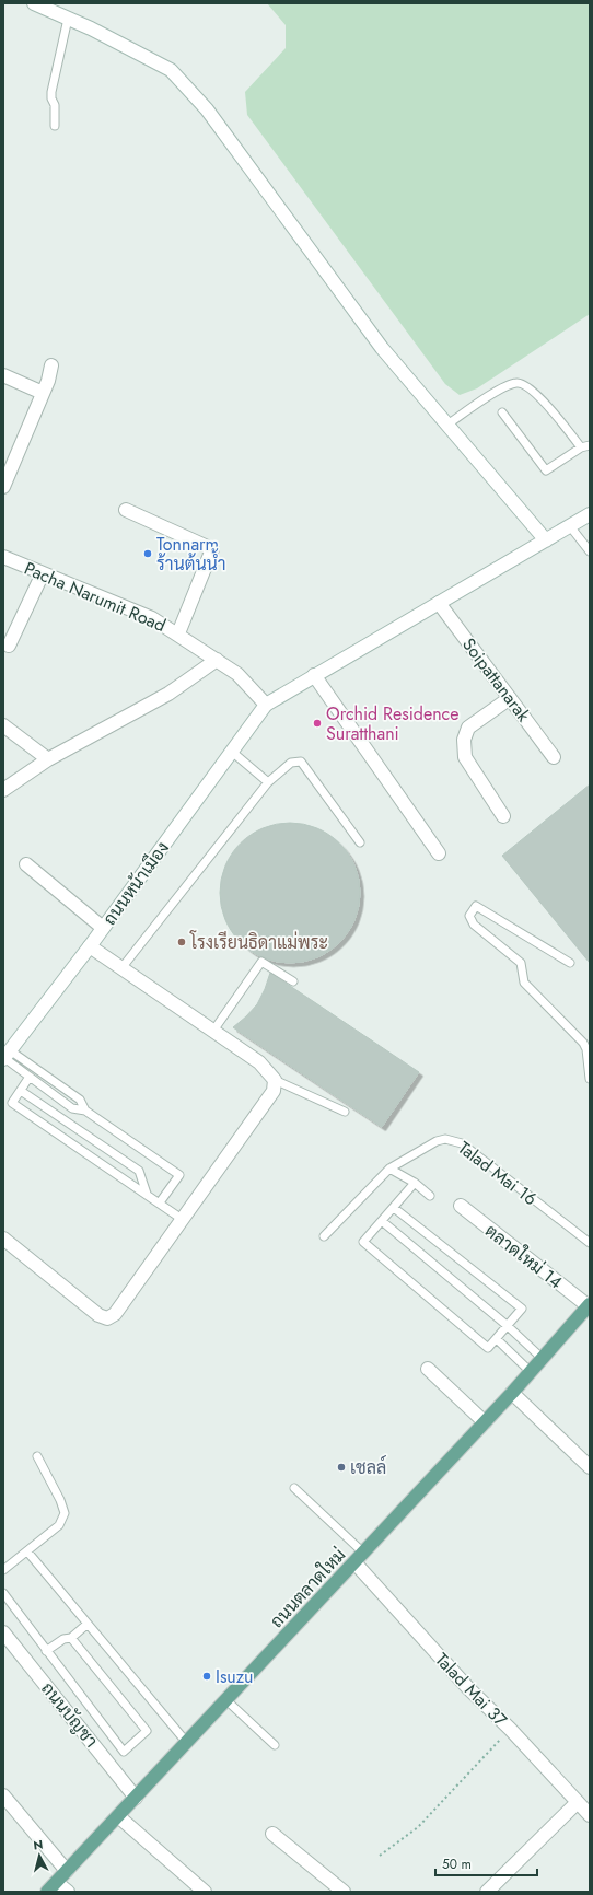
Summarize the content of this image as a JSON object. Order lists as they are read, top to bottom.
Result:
{
  "streets": {
    "main road": ["ถนนตลาดใหม่"],
    "street": [
      "Pacha Narumit Road",
      "Soipattanarak",
      "ถนนหน้าเมือง",
      "ตลาดใหม่ 14",
      "Talad Mai 37",
      "ถนนบัญชา"
    ],
    "lane": ["Talad Mai 16"]
  },
  "crossings": [
    ["Pacha Narumit Road", "ถนนหน้าเมือง"],
    ["ตลาดใหม่ 14", "ถนนตลาดใหม่"],
    ["ถนนตลาดใหม่", "Talad Mai 37"],
    ["ถนนตลาดใหม่", "ถนนบัญชา"]
  ],
  "places": [
    "Tonnarm ร้านต้นน้ำ",
    "Orchid Residence Suratthani",
    "โรงเรียนธิดาแม่พระ",
    "เชลล์",
    "Isuzu"
  ],
  "scale_bar": "50 m",
  "north": "top"
}
